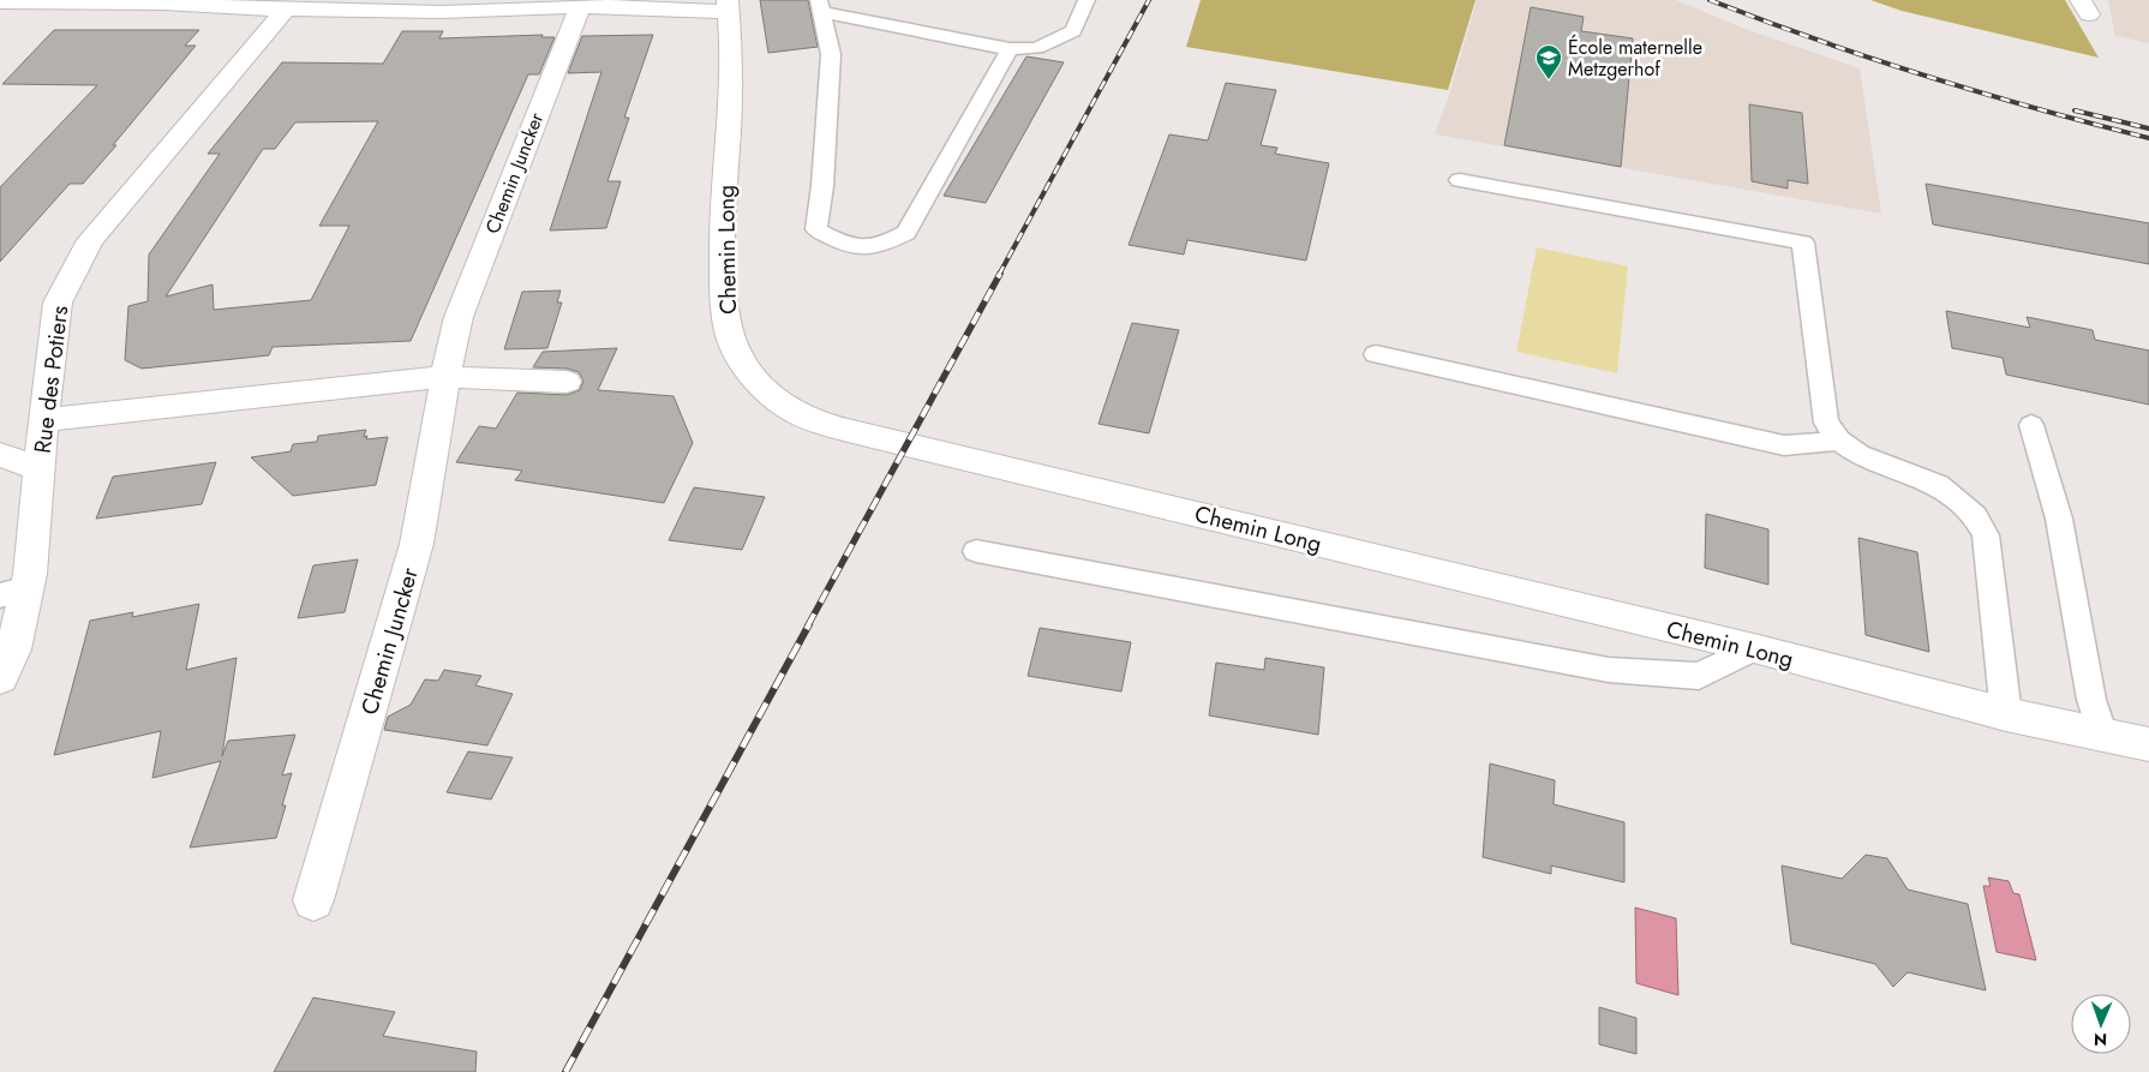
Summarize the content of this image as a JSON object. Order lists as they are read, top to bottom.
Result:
{
  "streets": {
    "street": ["Chemin Juncker", "Chemin Long", "Rue des Potiers"]
  },
  "places": {
    "school or university": ["École maternelle Metzgerhof"]
  },
  "north": "bottom"
}
